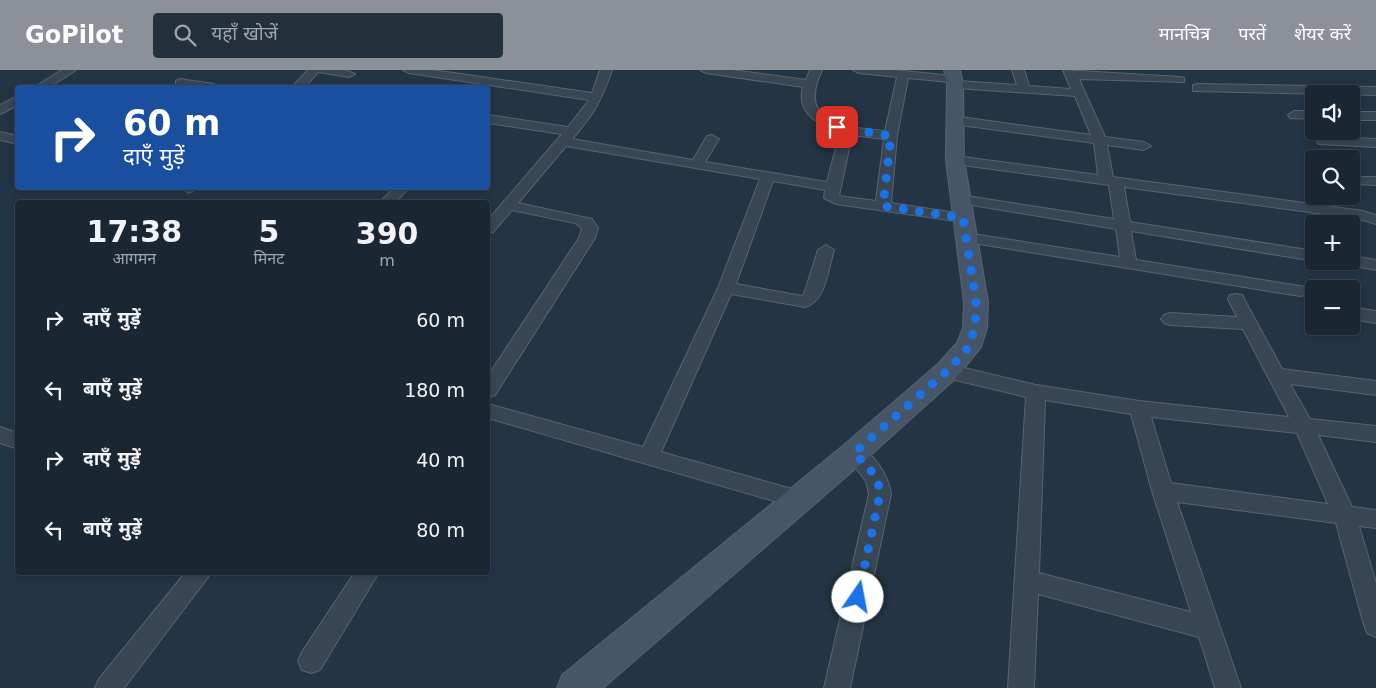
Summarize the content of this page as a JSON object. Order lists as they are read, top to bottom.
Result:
{
  "page": {
    "header": "GoPilot",
    "search": "यहाँ खोजें",
    "nav": ["मानचित्र", "परतें", "शेयर करें"],
    "map_buttons": ["+", "−"],
    "turn": ["60 m", "दाएँ मुड़ें"],
    "eta": [
      "17:38",
      "आगमन",
      "5",
      "मिनट",
      "390",
      "m"
    ],
    "list": [
      {
        "name": "दाएँ मुड़ें",
        "value": "60 m"
      },
      {
        "name": "बाएँ मुड़ें",
        "value": "180 m"
      },
      {
        "name": "दाएँ मुड़ें",
        "value": "40 m"
      },
      {
        "name": "बाएँ मुड़ें",
        "value": "80 m"
      }
    ]
  }
}
